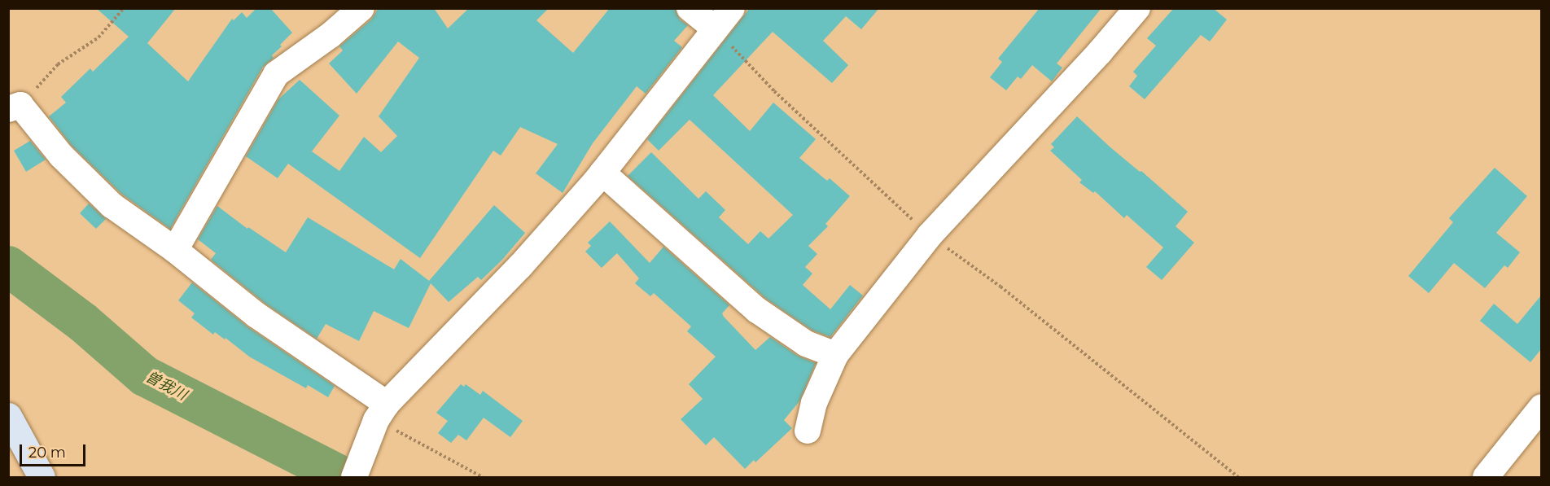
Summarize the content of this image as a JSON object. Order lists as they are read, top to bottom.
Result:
{
  "water": ["曽我川"],
  "scale_bar": "20 m"
}
